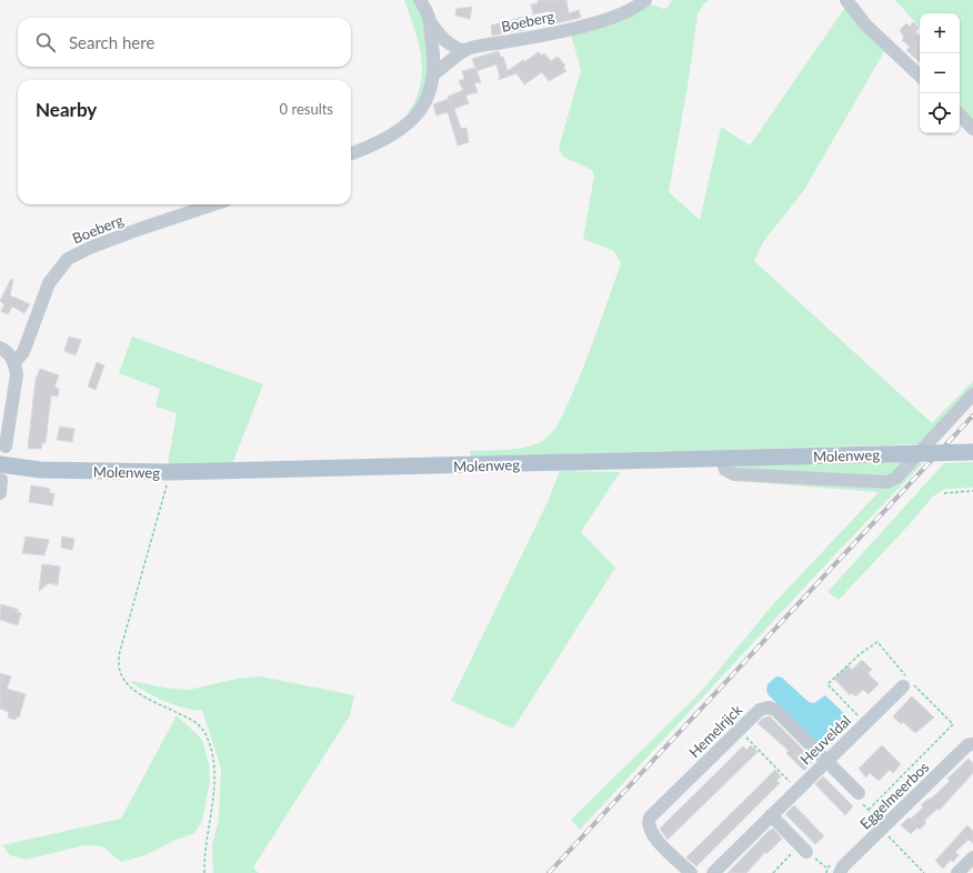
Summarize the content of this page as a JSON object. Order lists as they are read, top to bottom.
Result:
{
  "streets": {
    "main road": ["Molenweg"],
    "street": [
      "Boeberg",
      "Hemelrijck",
      "Heuveldal",
      "Eggelmeerbos"
    ]
  },
  "crossings": [
    ["Hemelrijck", "Heuveldal"]
  ],
  "page": {
    "map_buttons": ["+", "−"],
    "search": "Search here",
    "heading": ["Nearby", "0 results"]
  }
}
